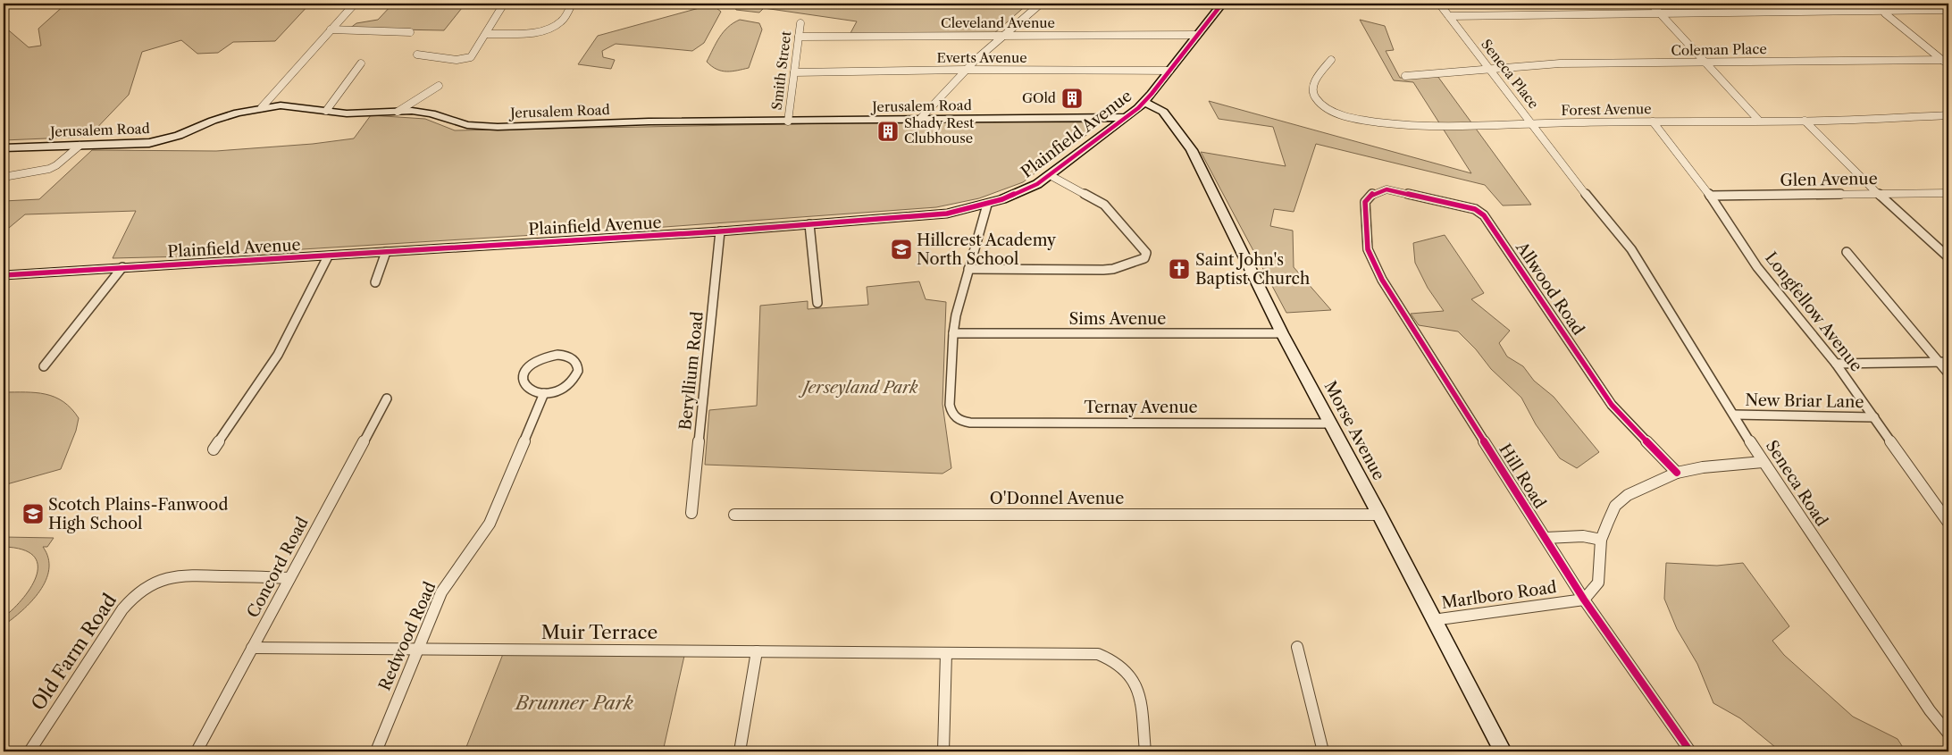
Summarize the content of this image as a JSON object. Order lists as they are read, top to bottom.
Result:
{
  "streets": {
    "street": [
      "Cleveland Avenue",
      "Coleman Place",
      "Everts Avenue",
      "Smith Street",
      "Seneca Place",
      "Jerusalem Road",
      "Forest Avenue",
      "Plainfield Avenue",
      "Glen Avenue",
      "Allwood Road",
      "Longfellow Avenue",
      "Sims Avenue",
      "Beryllium Road",
      "New Briar Lane",
      "Ternay Avenue",
      "Morse Avenue",
      "Hill Road",
      "Seneca Road",
      "O'Donnel Avenue",
      "Concord Road",
      "Marlboro Road",
      "Muir Terrace",
      "Redwood Road",
      "Old Farm Road"
    ]
  },
  "crossings": [
    ["Cleveland Avenue", "Smith Street"],
    ["Cleveland Avenue", "Plainfield Avenue"],
    ["Coleman Place", "Seneca Place"],
    ["Everts Avenue", "Smith Street"],
    ["Everts Avenue", "Plainfield Avenue"],
    ["Smith Street", "Jerusalem Road"],
    ["Seneca Place", "Forest Avenue"],
    ["Seneca Place", "Seneca Road"],
    ["Jerusalem Road", "Plainfield Avenue"],
    ["Forest Avenue", "Longfellow Avenue"],
    ["Plainfield Avenue", "Beryllium Road"],
    ["Plainfield Avenue", "Morse Avenue"],
    ["Glen Avenue", "Longfellow Avenue"],
    ["Allwood Road", "Hill Road"],
    ["Longfellow Avenue", "New Briar Lane"],
    ["Sims Avenue", "Ternay Avenue"],
    ["Sims Avenue", "Morse Avenue"],
    ["New Briar Lane", "Seneca Road"],
    ["Ternay Avenue", "Morse Avenue"],
    ["Morse Avenue", "O'Donnel Avenue"],
    ["Morse Avenue", "Marlboro Road"],
    ["Hill Road", "Marlboro Road"],
    ["Concord Road", "Muir Terrace"],
    ["Concord Road", "Old Farm Road"],
    ["Muir Terrace", "Redwood Road"]
  ],
  "parks": ["Jerseyland Park", "Brunner Park"],
  "places": {
    "building": ["GOld", "Shady Rest Clubhouse"],
    "school or university": ["Hillcrest Academy North School", "Scotch Plains-Fanwood High School"],
    "church": ["Saint John's Baptist Church"]
  }
}
